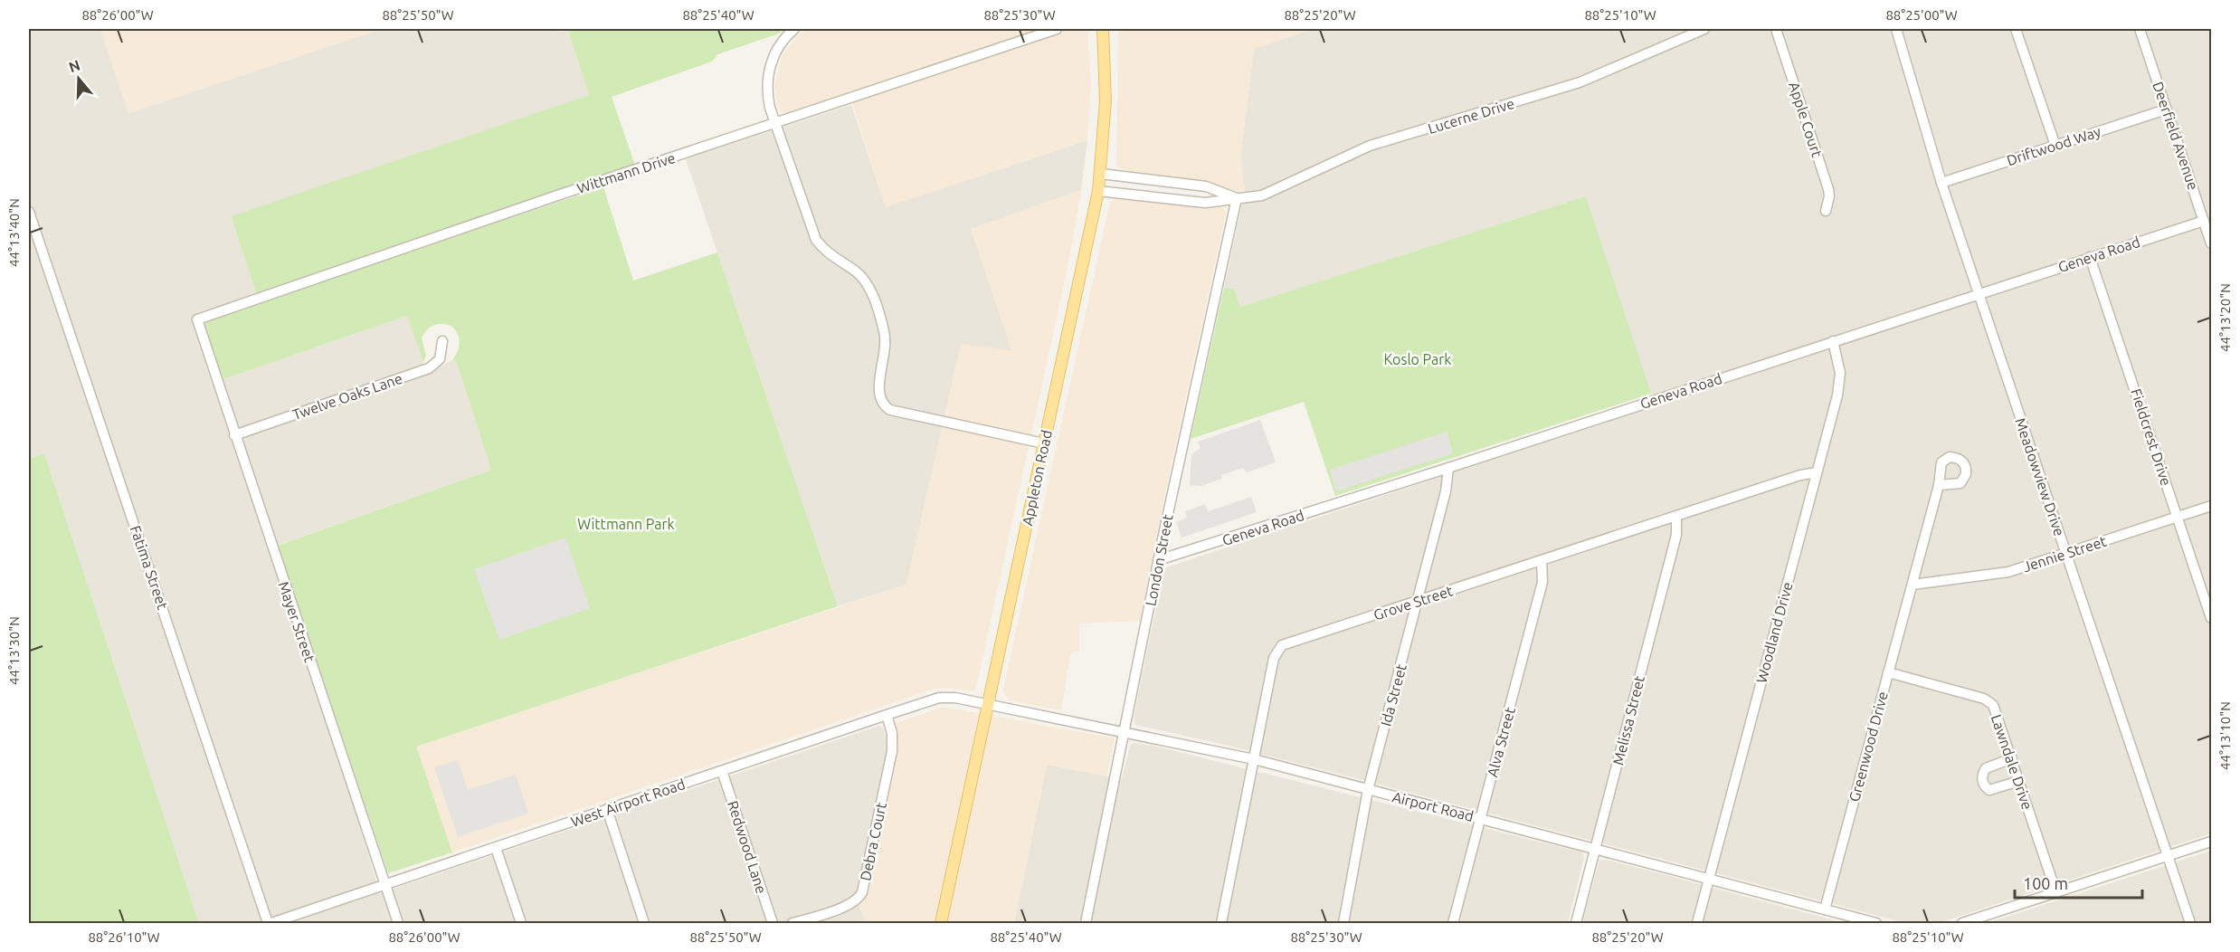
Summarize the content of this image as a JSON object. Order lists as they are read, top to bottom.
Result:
{
  "streets": {
    "main road": ["Appleton Road"],
    "street": [
      "Lucerne Drive",
      "Apple Court",
      "Deerfield Avenue",
      "Driftwood Way",
      "Wittmann Drive",
      "Geneva Road",
      "Twelve Oaks Lane",
      "Fieldcrest Drive",
      "Meadowview Drive",
      "Jennie Street",
      "London Street",
      "Fatima Street",
      "Grove Street",
      "Mayer Street",
      "Woodland Drive",
      "Ida Street",
      "Melissa Street",
      "Alva Street",
      "Greenwood Drive",
      "Lawndale Drive",
      "West Airport Road",
      "Airport Road",
      "Debra Court",
      "Redwood Lane"
    ]
  },
  "crossings": [
    ["Lucerne Drive", "Appleton Road"],
    ["Lucerne Drive", "London Street"],
    ["Deerfield Avenue", "Driftwood Way"],
    ["Deerfield Avenue", "Geneva Road"],
    ["Driftwood Way", "Meadowview Drive"],
    ["Wittmann Drive", "Mayer Street"],
    ["Geneva Road", "Fieldcrest Drive"],
    ["Geneva Road", "Meadowview Drive"],
    ["Geneva Road", "London Street"],
    ["Geneva Road", "Woodland Drive"],
    ["Geneva Road", "Ida Street"],
    ["Twelve Oaks Lane", "Mayer Street"],
    ["Fieldcrest Drive", "Jennie Street"],
    ["Meadowview Drive", "Jennie Street"],
    ["Appleton Road", "West Airport Road"],
    ["Appleton Road", "Airport Road"],
    ["Jennie Street", "Greenwood Drive"],
    ["London Street", "Airport Road"],
    ["Fatima Street", "West Airport Road"],
    ["Grove Street", "Woodland Drive"],
    ["Grove Street", "Ida Street"],
    ["Grove Street", "Melissa Street"],
    ["Grove Street", "Alva Street"],
    ["Grove Street", "Airport Road"],
    ["Mayer Street", "West Airport Road"],
    ["Woodland Drive", "Airport Road"],
    ["Ida Street", "Airport Road"],
    ["Melissa Street", "Airport Road"],
    ["Alva Street", "Airport Road"],
    ["Greenwood Drive", "Lawndale Drive"],
    ["Greenwood Drive", "Airport Road"],
    ["West Airport Road", "Airport Road"],
    ["West Airport Road", "Debra Court"],
    ["West Airport Road", "Redwood Lane"]
  ],
  "parks": ["Koslo Park", "Wittmann Park"],
  "scale_bar": "100 m",
  "north": "top",
  "coordinates": [
    "88°26'00\"W",
    "88°25'50\"W",
    "88°25'40\"W",
    "88°25'30\"W",
    "88°25'20\"W",
    "88°25'10\"W",
    "88°25'00\"W",
    "44°13'40\"N",
    "44°13'20\"N",
    "44°13'30\"N",
    "44°13'10\"N",
    "88°26'10\"W"
  ]
}
